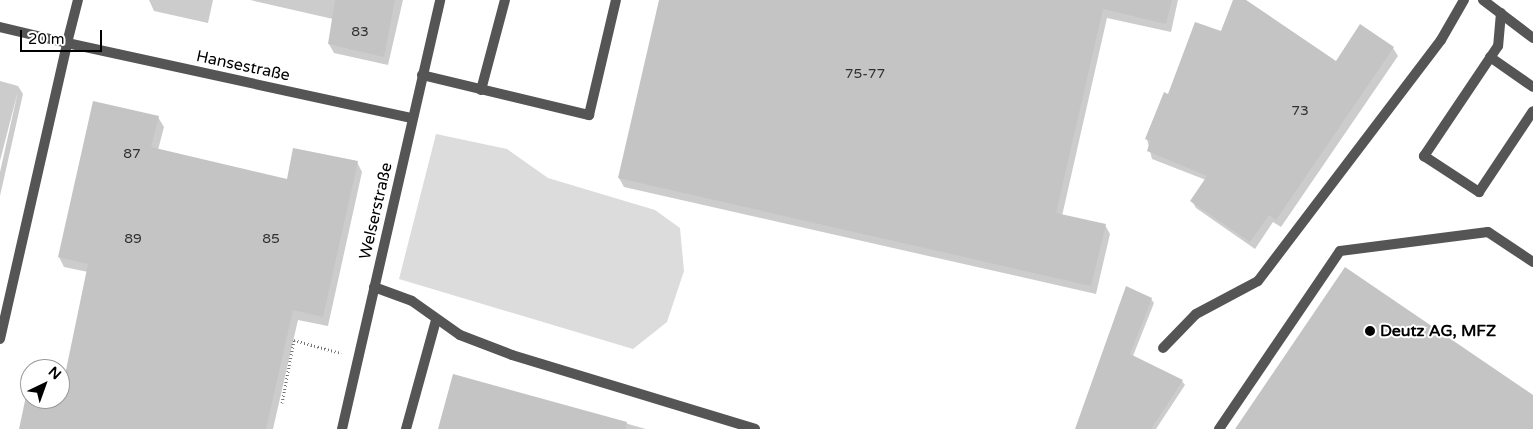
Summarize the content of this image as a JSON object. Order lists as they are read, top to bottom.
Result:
{
  "streets": {
    "street": ["Hansestraße", "Welserstraße"]
  },
  "crossings": [
    ["Hansestraße", "Welserstraße"]
  ],
  "places": ["Deutz AG, MFZ"],
  "house_numbers": [
    "83",
    "75-77",
    "73",
    "87",
    "89",
    "85"
  ],
  "scale_bar": "20 m",
  "north": "top right"
}
